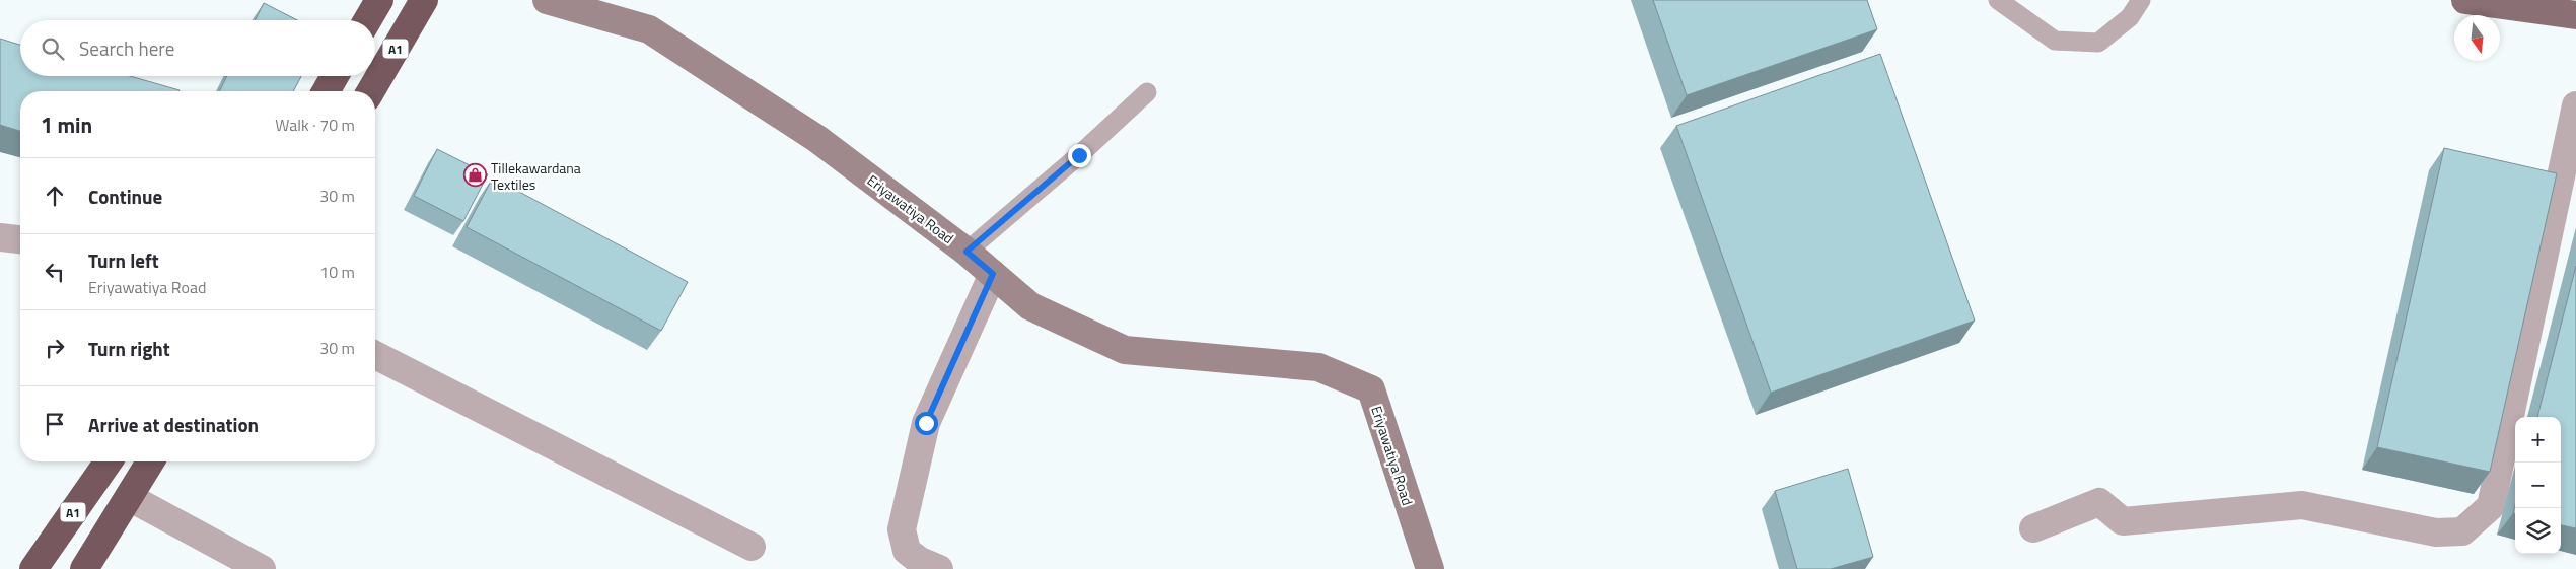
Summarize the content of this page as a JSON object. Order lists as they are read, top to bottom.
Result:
{
  "streets": {
    "highway": ["A1"],
    "street": ["Eriyawatiya Road"]
  },
  "places": {
    "shop": ["Tillekawardana Textiles"]
  },
  "north": "bottom",
  "page": {
    "search": "Search here",
    "heading": ["1 min", "Walk · 70 m"],
    "list": [
      ["Continue", "30 m"],
      ["Turn left", "Eriyawatiya Road", "10 m"],
      ["Turn right", "30 m"],
      "Arrive at destination"
    ],
    "map_buttons": ["+", "−"]
  }
}
